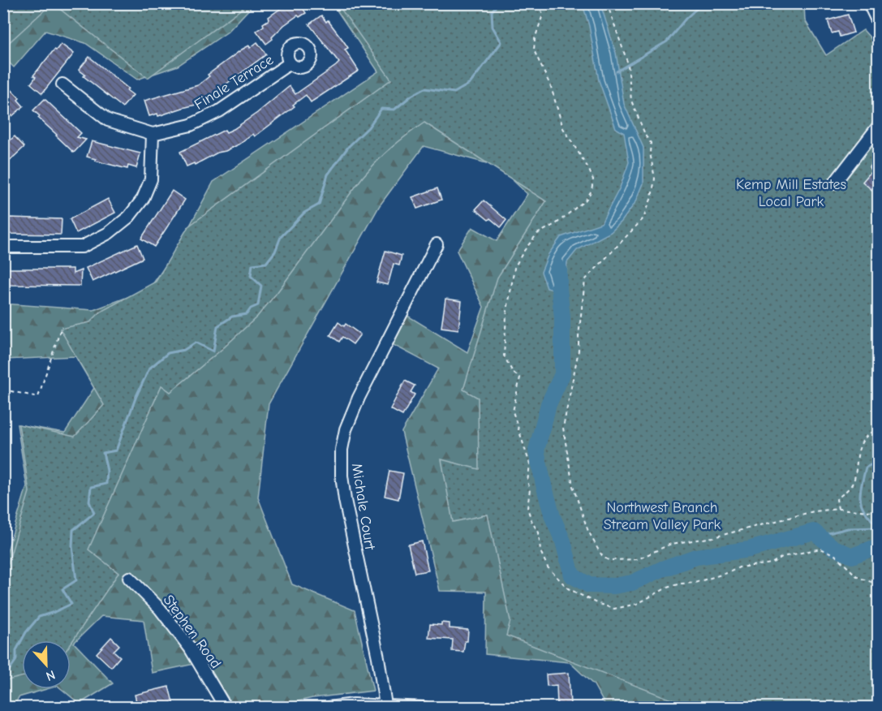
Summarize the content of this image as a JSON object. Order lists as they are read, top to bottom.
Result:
{
  "streets": {
    "street": ["Finale Terrace", "Michale Court", "Stephen Road"]
  },
  "parks": ["Kemp Mill Estates Local Park", "Northwest Branch Stream Valley Park"],
  "north": "bottom"
}
